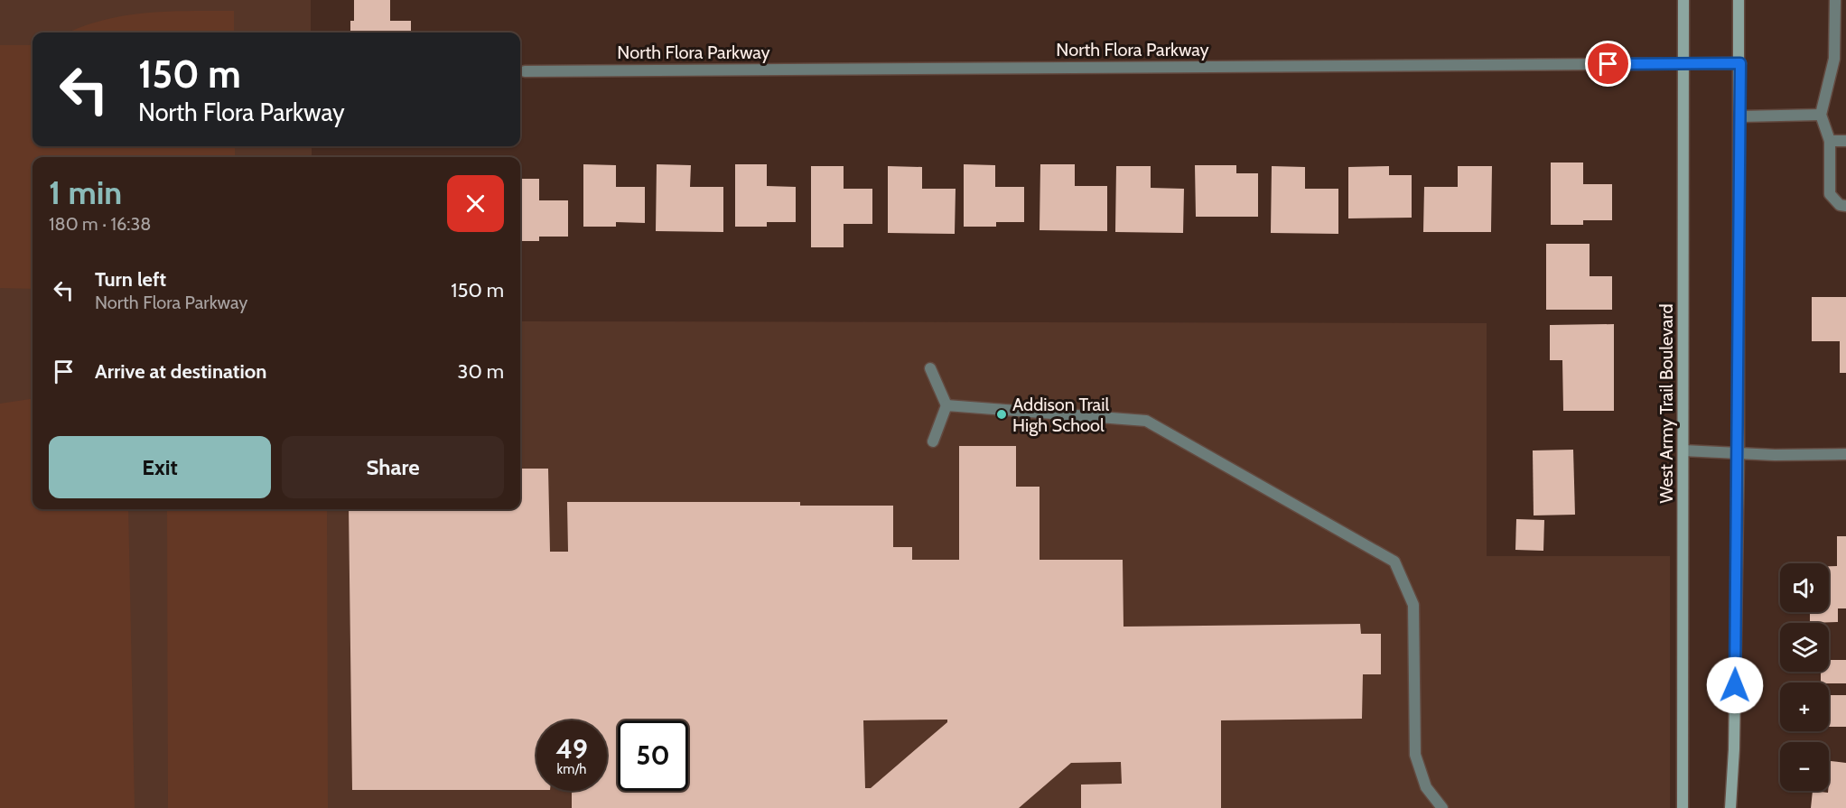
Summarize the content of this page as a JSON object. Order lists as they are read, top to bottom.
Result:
{
  "streets": {
    "main road": ["West Army Trail Boulevard"],
    "street": ["North Flora Parkway"]
  },
  "crossings": [
    ["North Flora Parkway", "West Army Trail Boulevard"]
  ],
  "places": ["Addison Trail High School"],
  "page": {
    "turn": ["150 m", "North Flora Parkway"],
    "heading": ["1 min", "180 m · 16:38"],
    "list": [
      {
        "name": "Turn left",
        "note": "North Flora Parkway",
        "value": "150 m"
      },
      {
        "name": "Arrive at destination",
        "value": "30 m"
      }
    ],
    "buttons": ["Exit", "Share"],
    "map_buttons": ["+", "−"],
    "speed": "49 km/h",
    "limit": "50"
  }
}
